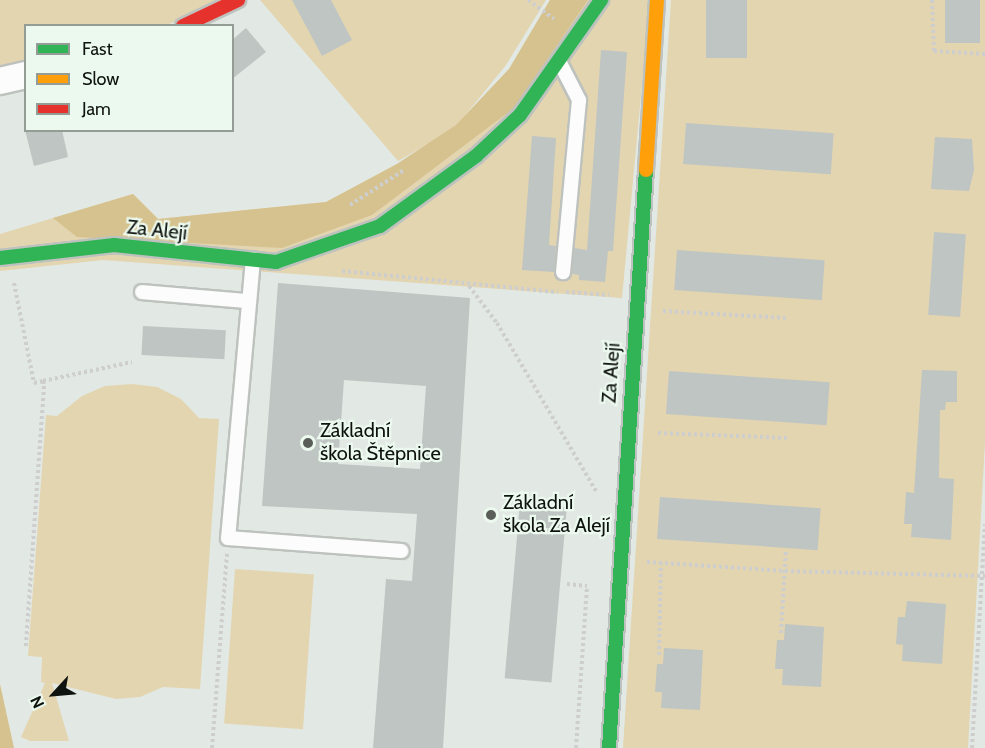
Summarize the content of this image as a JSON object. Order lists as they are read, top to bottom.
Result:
{
  "streets": {
    "street": ["Za Alejí"]
  },
  "places": ["Základní škola Štěpnice", "Základní škola Za Alejí"],
  "legend": ["Fast", "Slow", "Jam"],
  "north": "bottom left"
}
